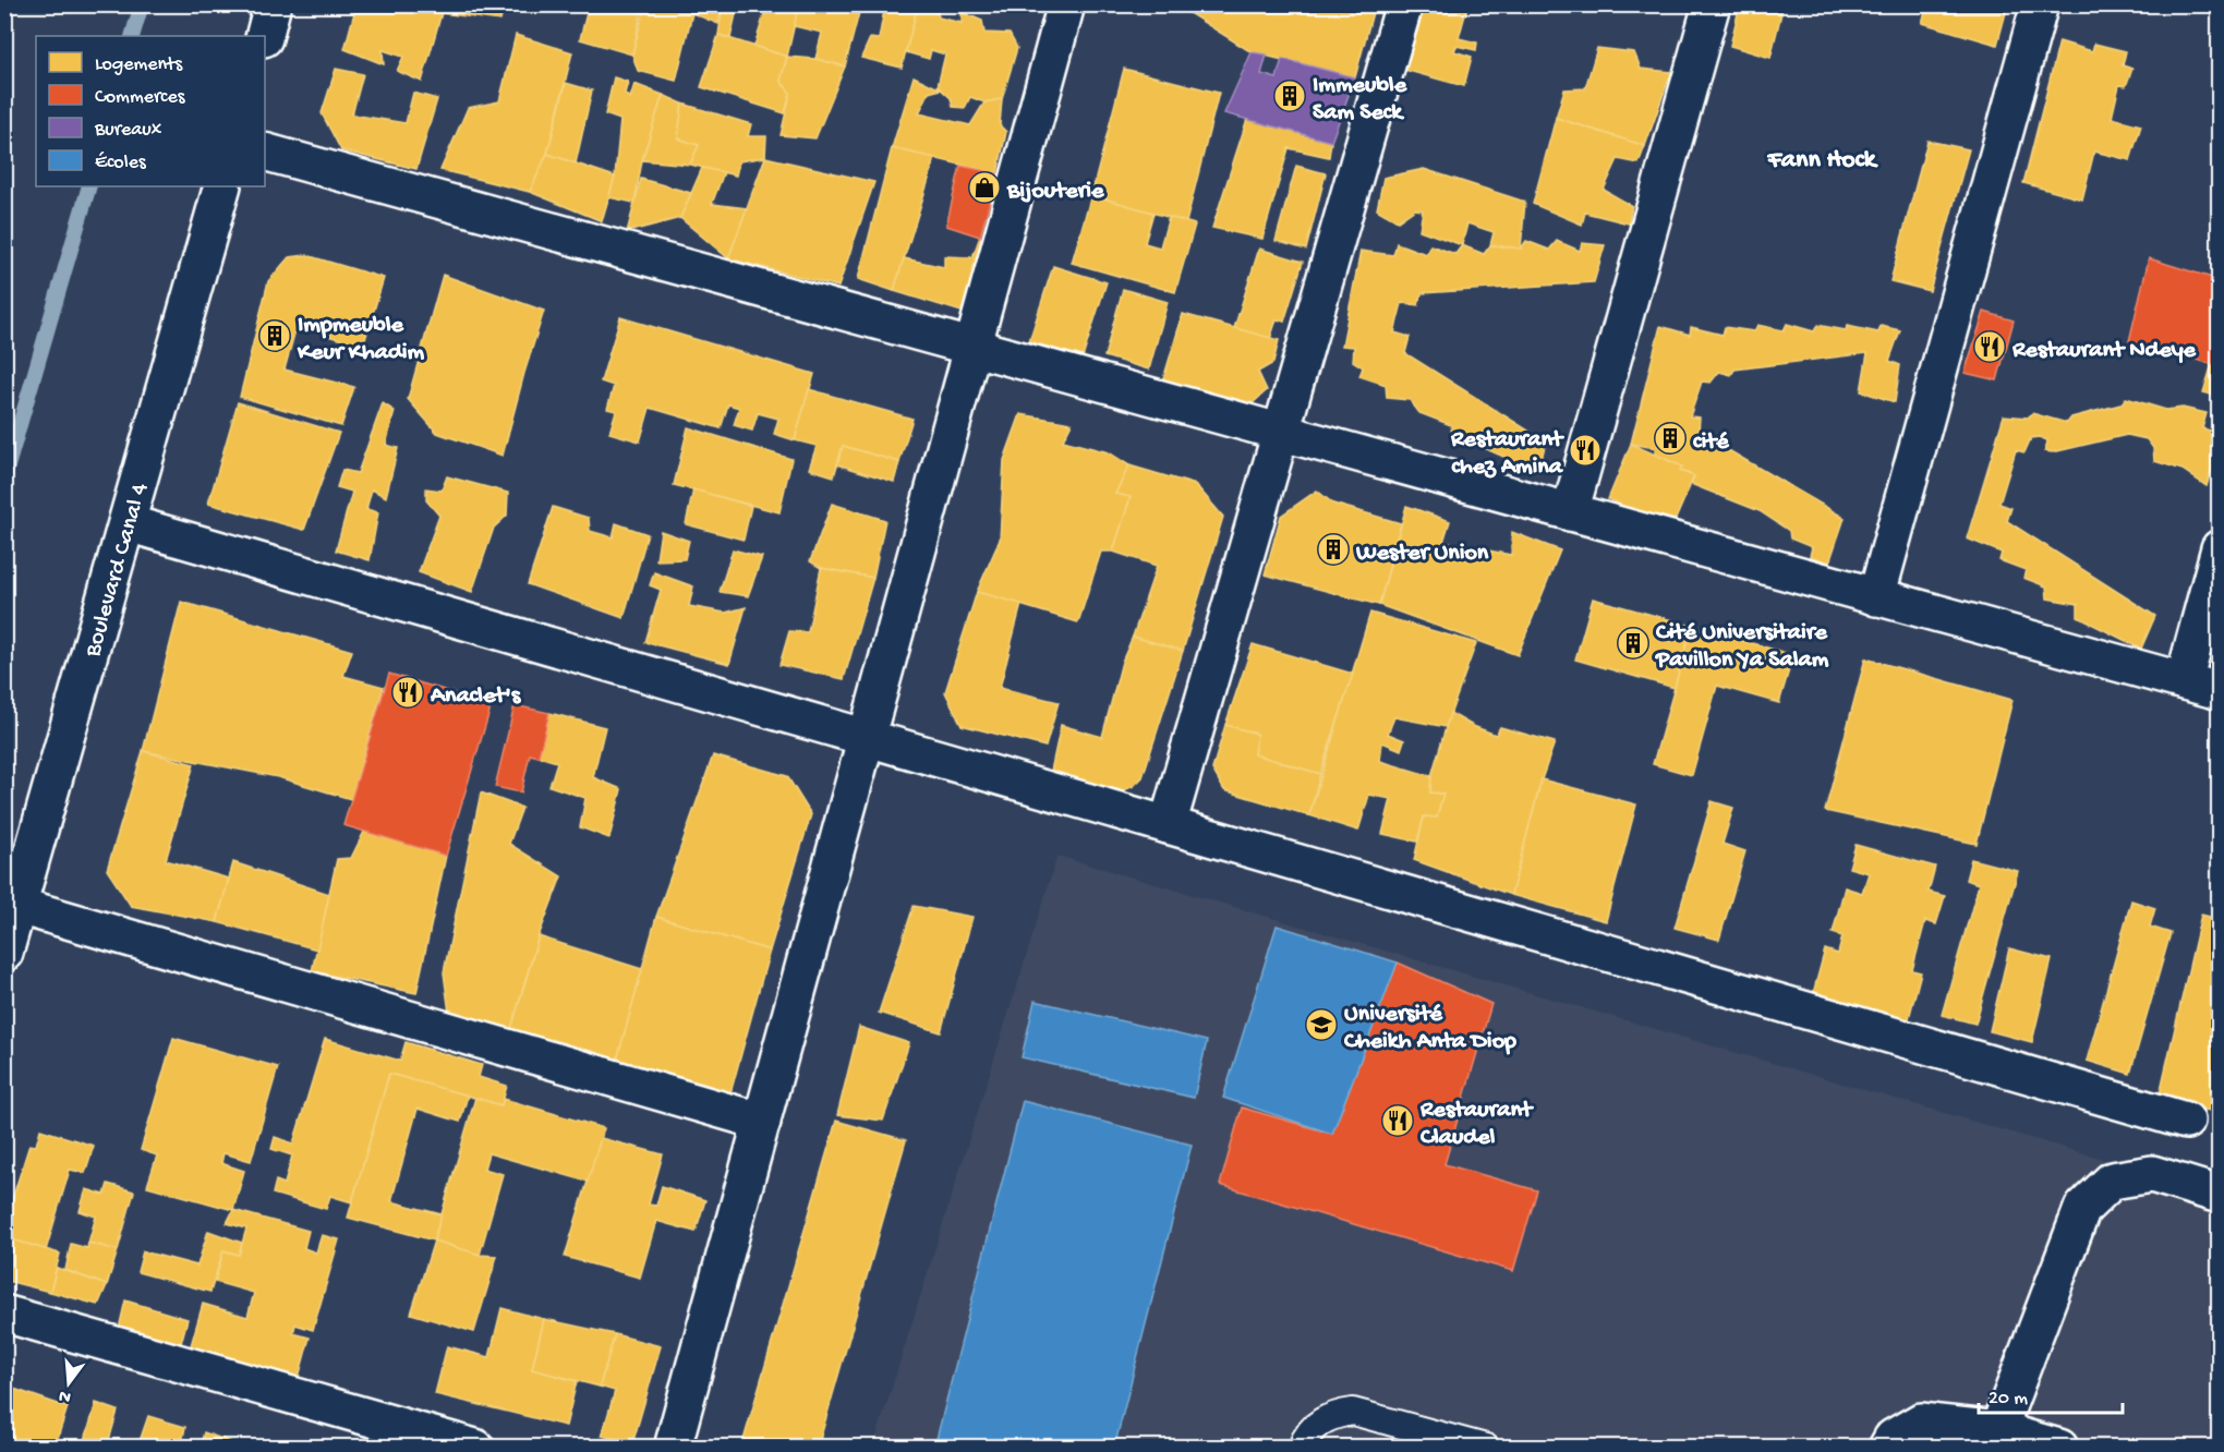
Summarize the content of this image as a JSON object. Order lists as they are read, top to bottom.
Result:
{
  "streets": {
    "street": ["Boulevard Canal 4"]
  },
  "districts": ["Fann Hock"],
  "places": {
    "building": [
      "Immeuble Sam Seck",
      "Impmeuble Keur Khadim",
      "cité",
      "Wester Union",
      "Cité Universitaire Pavillon Ya Salam"
    ],
    "shop": ["Bijouterie"],
    "restaurant": [
      "Restaurant Ndeye",
      "Restaurant chez Amina",
      "Anaclet's",
      "Restaurant Claudel"
    ],
    "school or university": ["Université Cheikh Anta Diop"]
  },
  "legend": [
    "Logements",
    "Commerces",
    "Bureaux",
    "Écoles"
  ],
  "scale_bar": "20 m",
  "north": "bottom"
}
